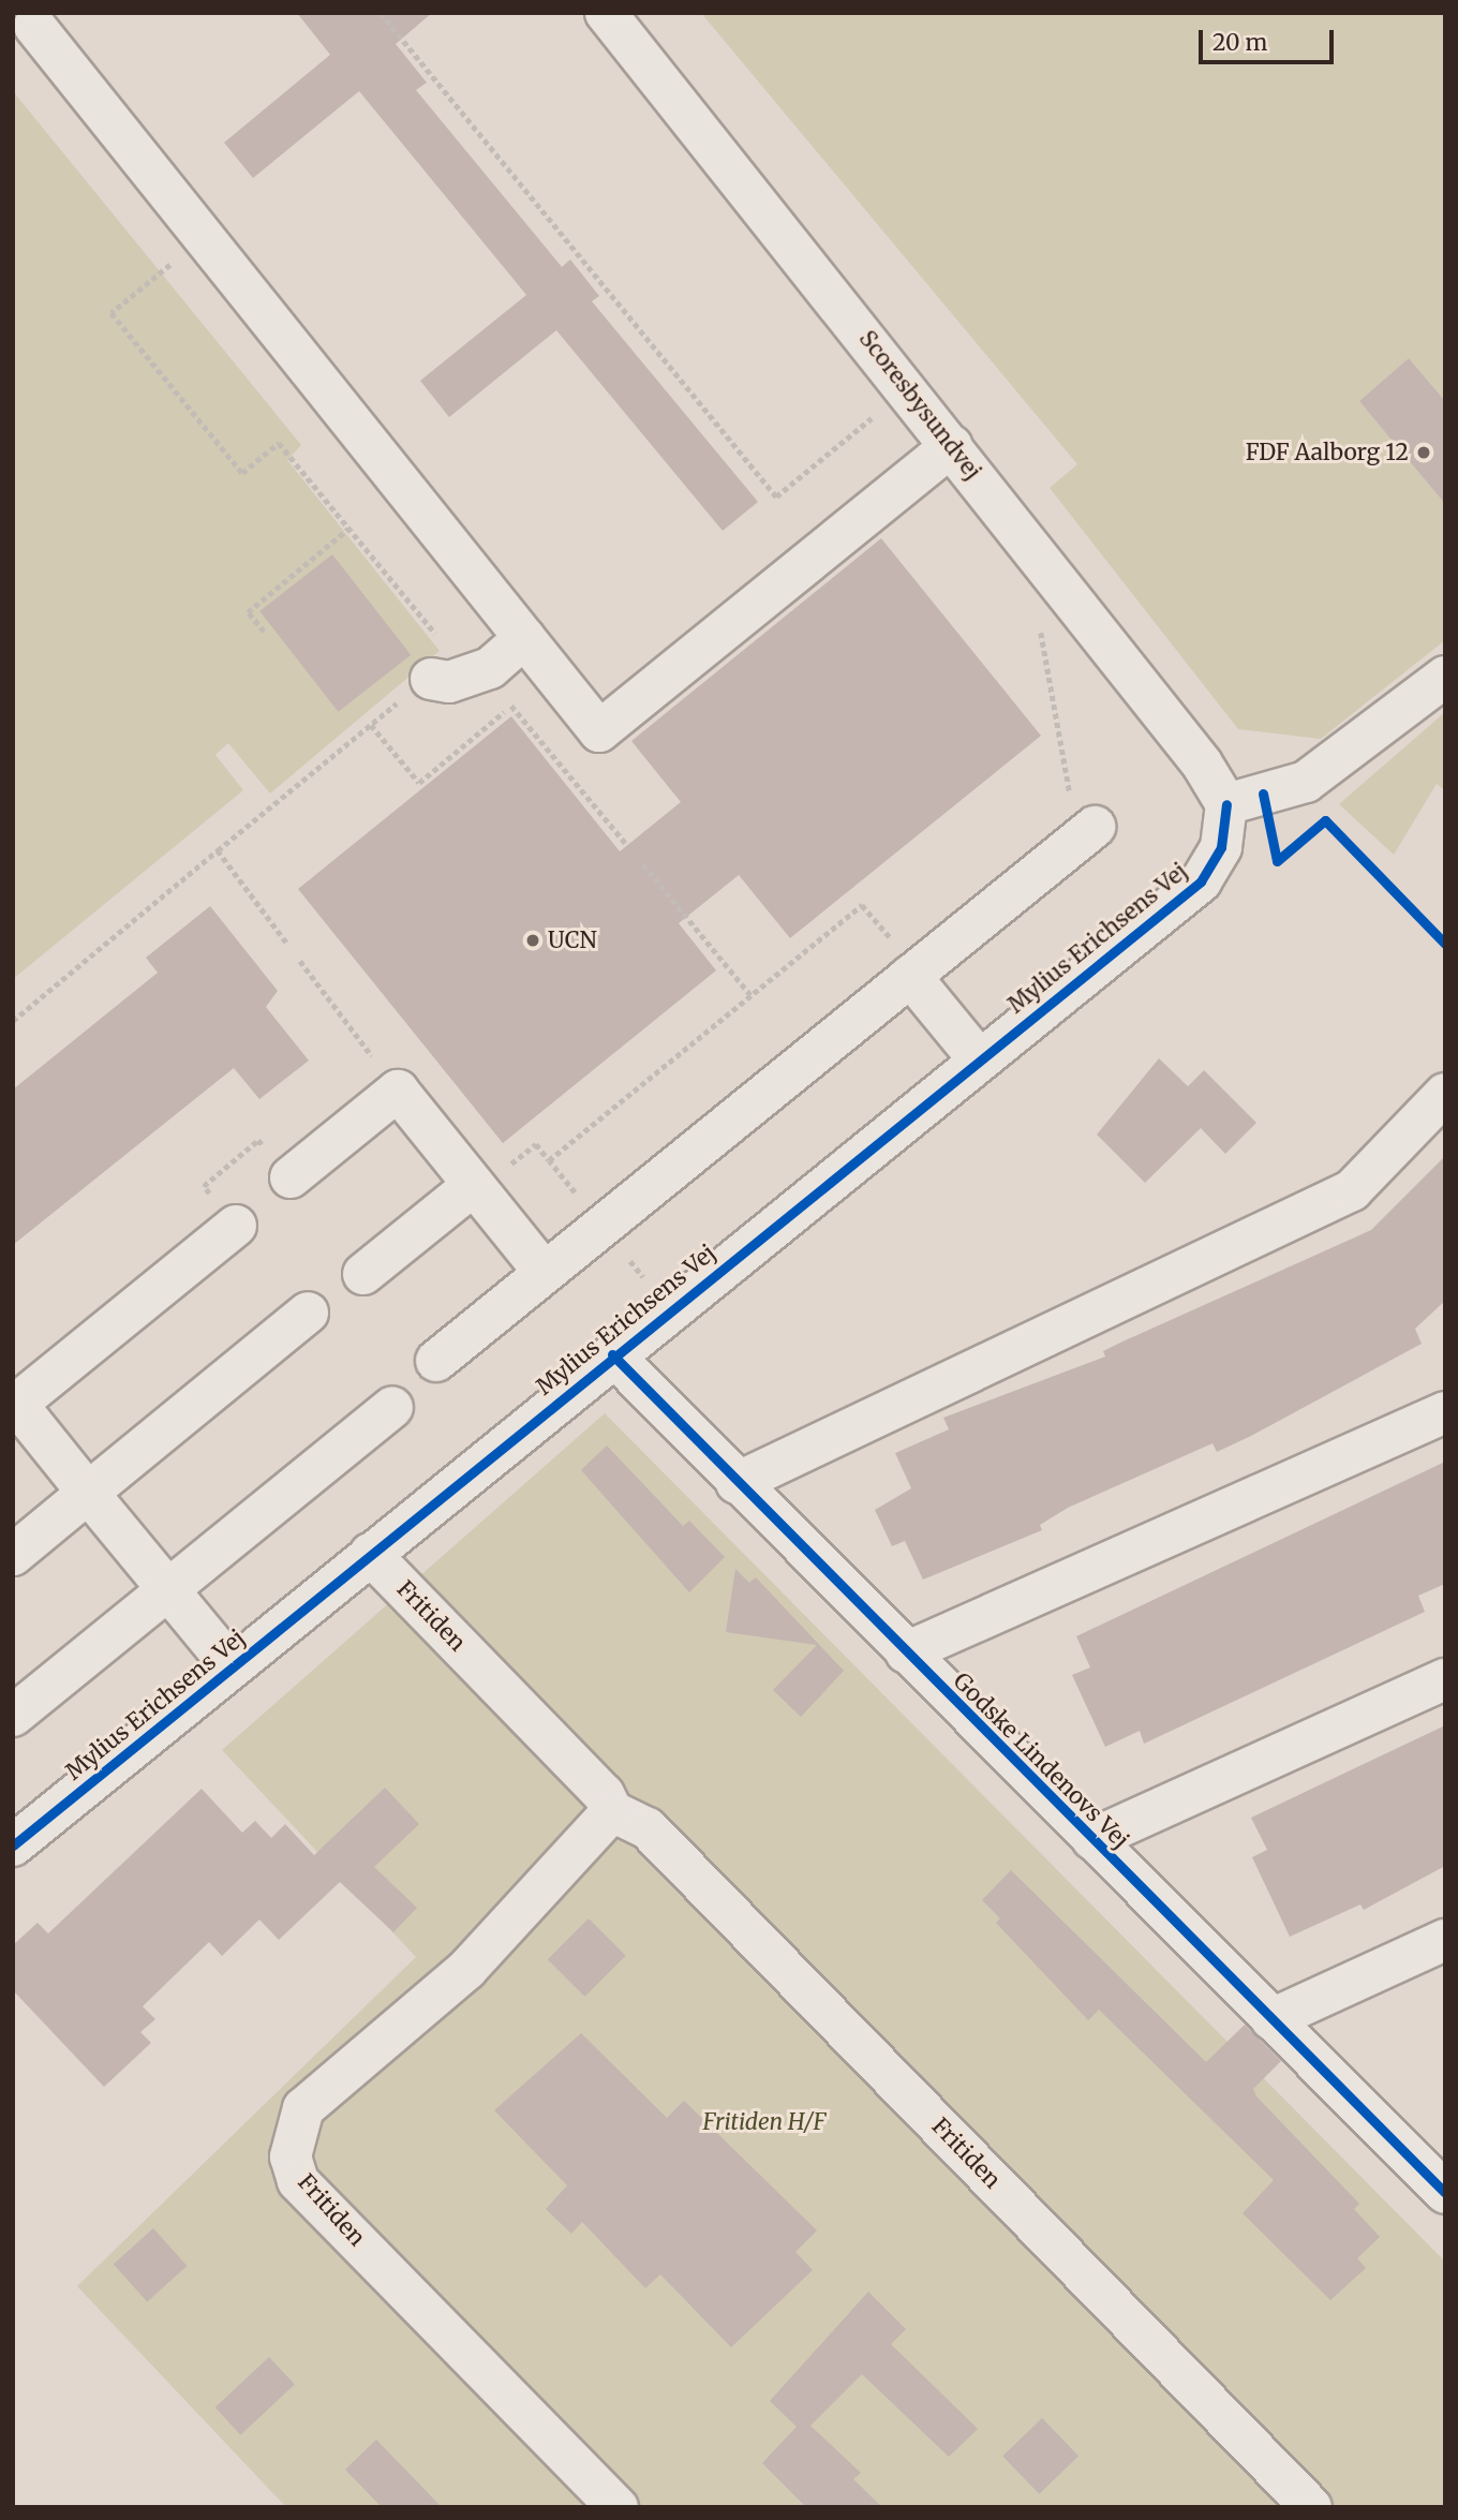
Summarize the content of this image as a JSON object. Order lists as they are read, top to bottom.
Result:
{
  "streets": {
    "street": [
      "Scoresbysundvej",
      "Mylius Erichsens Vej",
      "Fritiden",
      "Godske Lindenovs Vej"
    ]
  },
  "crossings": [
    ["Scoresbysundvej", "Mylius Erichsens Vej"],
    ["Mylius Erichsens Vej", "Fritiden"],
    ["Mylius Erichsens Vej", "Godske Lindenovs Vej"]
  ],
  "parks": ["Fritiden H/F"],
  "places": ["FDF Aalborg 12", "UCN"],
  "scale_bar": "20 m"
}
